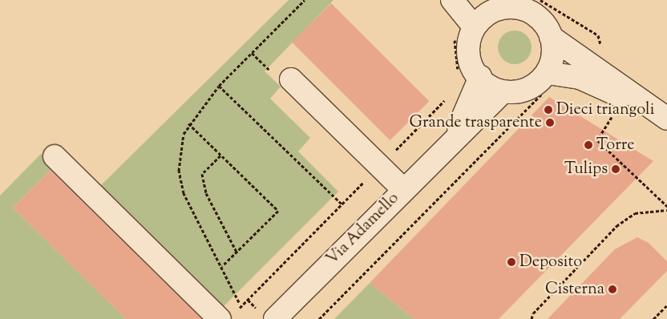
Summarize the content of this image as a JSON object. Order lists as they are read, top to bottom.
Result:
{
  "streets": {
    "street": ["Via Adamello"]
  },
  "places": [
    "Dieci triangoli",
    "Grande trasparente",
    "Torre",
    "Tulips",
    "Deposito",
    "Cisterna"
  ]
}
